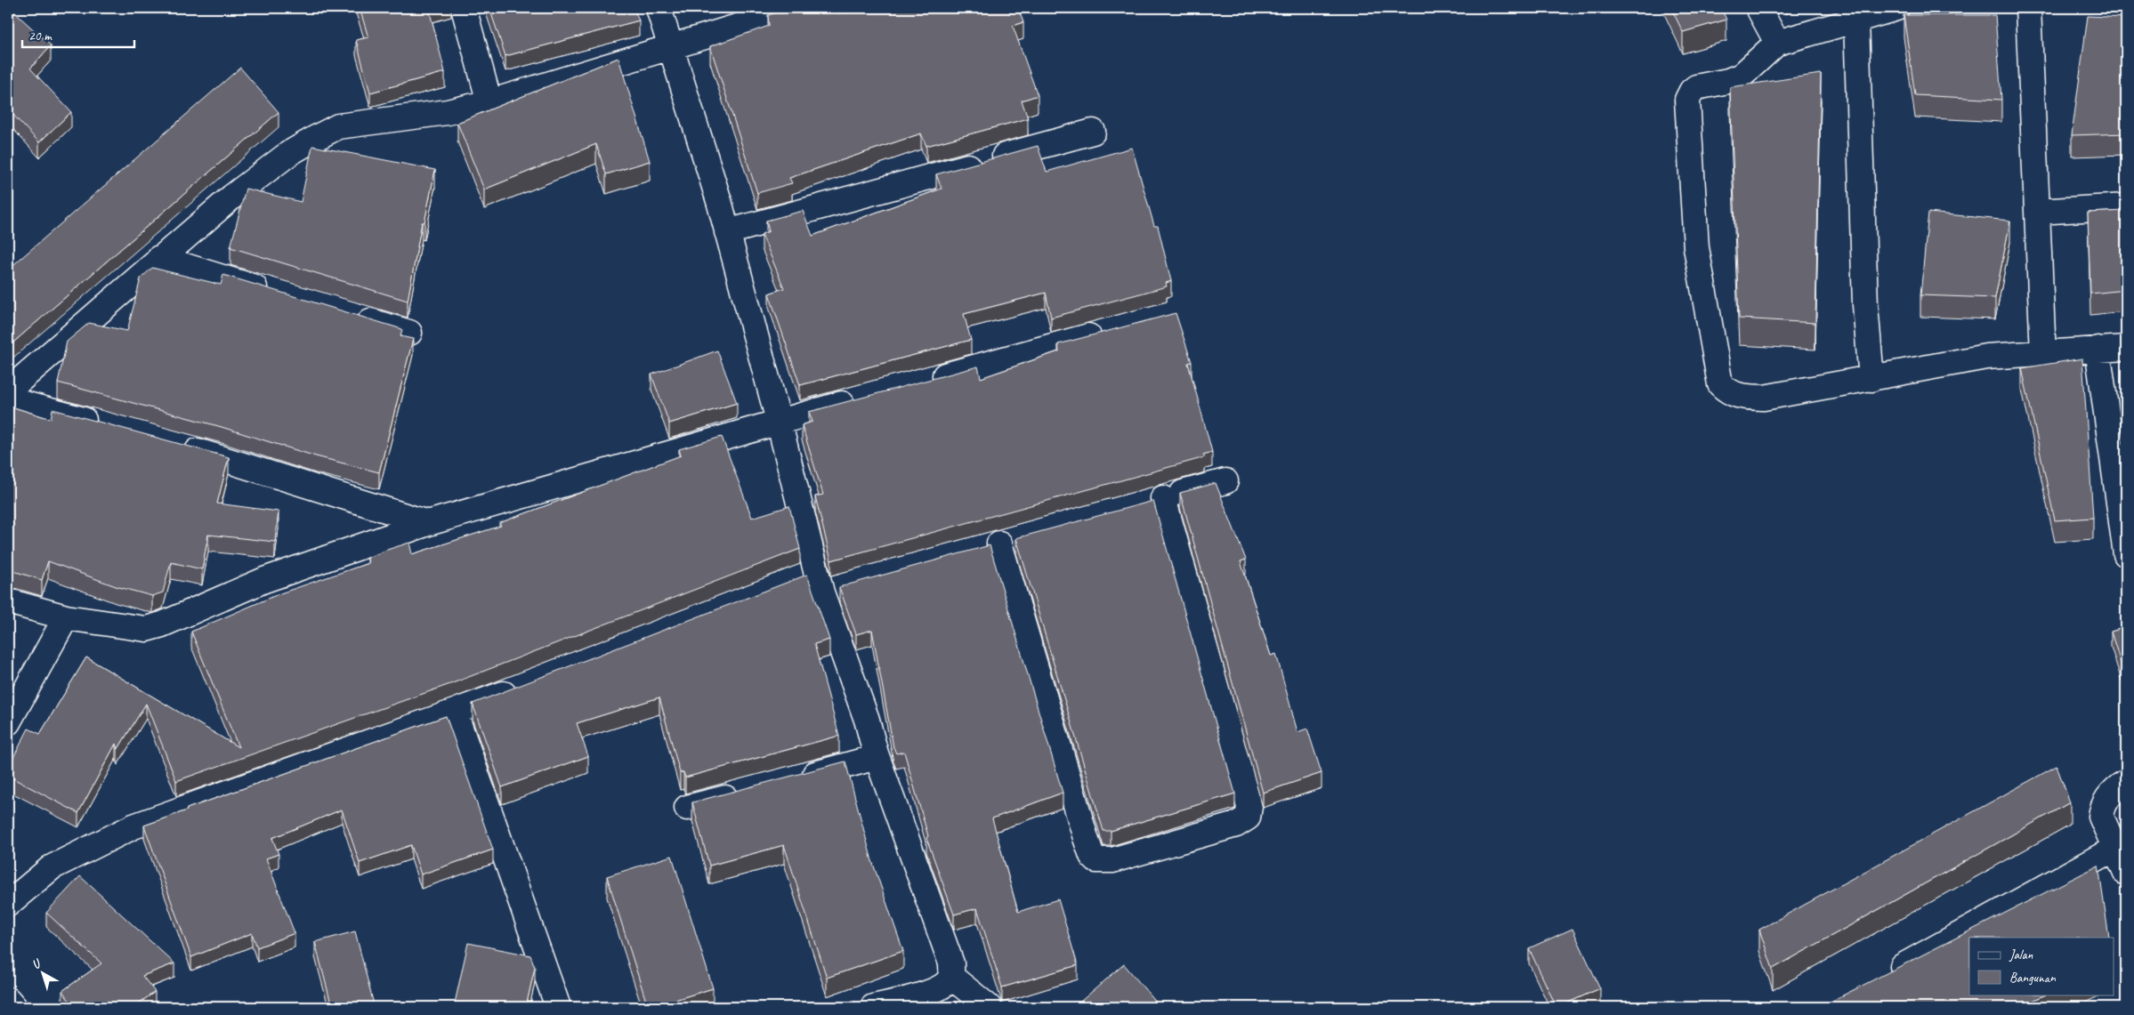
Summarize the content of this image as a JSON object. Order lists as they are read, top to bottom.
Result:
{
  "legend": ["Jalan", "Bangunan"],
  "scale_bar": "20 m",
  "north": "top left"
}
